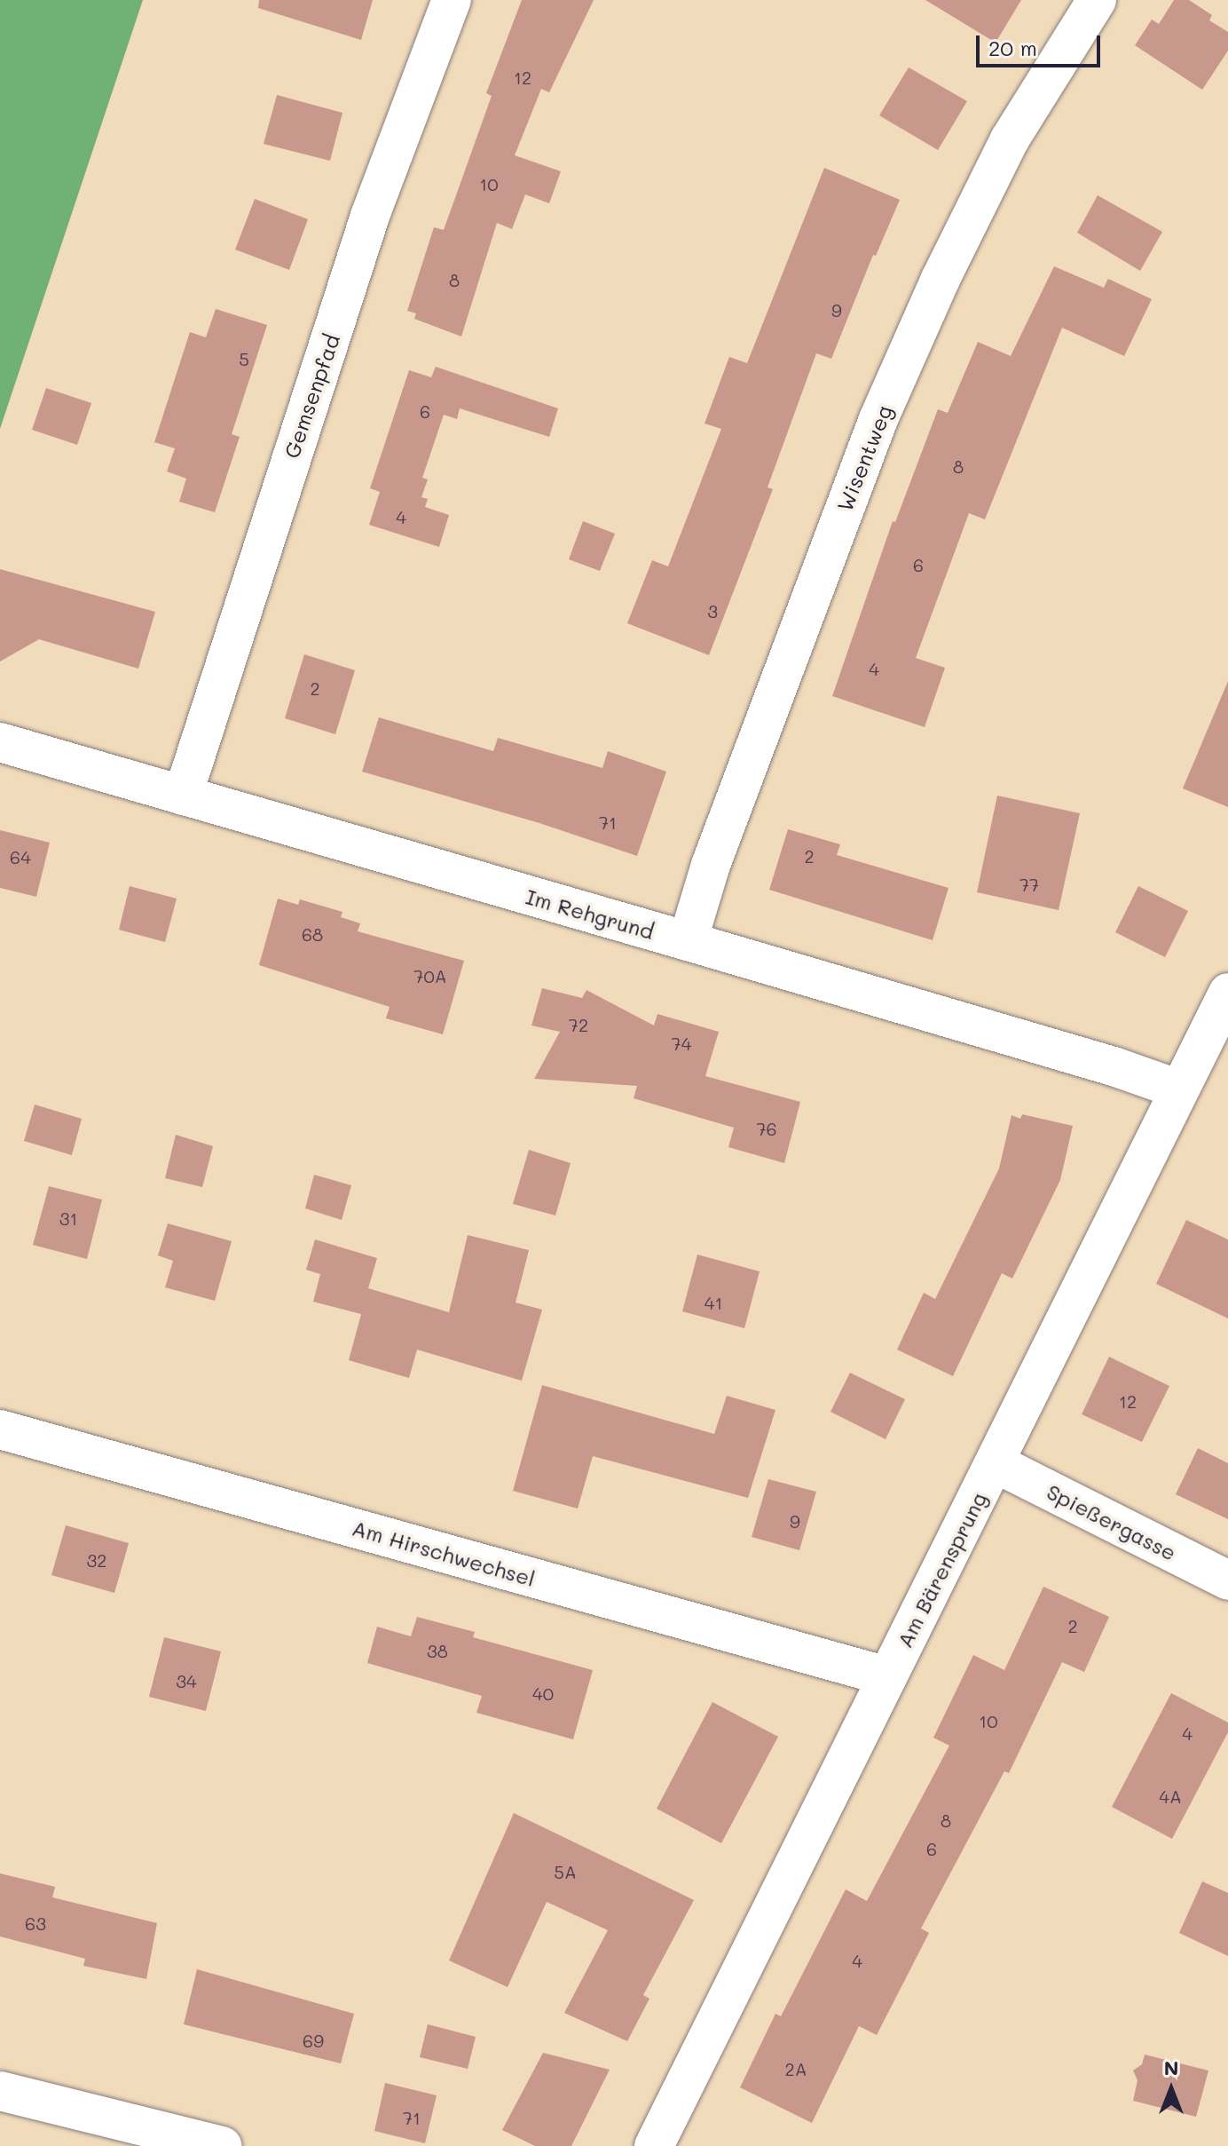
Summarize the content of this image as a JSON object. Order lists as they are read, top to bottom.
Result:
{
  "streets": {
    "street": [
      "Gemsenpfad",
      "Wisentweg",
      "Im Rehgrund",
      "Spießergasse",
      "Am Hirschwechsel",
      "Am Bärensprung"
    ]
  },
  "crossings": [
    ["Gemsenpfad", "Im Rehgrund"],
    ["Wisentweg", "Im Rehgrund"],
    ["Im Rehgrund", "Am Bärensprung"],
    ["Spießergasse", "Am Bärensprung"],
    ["Am Hirschwechsel", "Am Bärensprung"]
  ],
  "house_numbers": [
    "12",
    "10",
    "8",
    "9",
    "5",
    "6",
    "8",
    "4",
    "6",
    "3",
    "4",
    "2",
    "71",
    "2",
    "64",
    "77",
    "68",
    "70A",
    "72",
    "74",
    "76",
    "31",
    "41",
    "12",
    "9",
    "32",
    "2",
    "38",
    "34",
    "40",
    "10",
    "4",
    "4A",
    "8",
    "6",
    "5A",
    "63",
    "4",
    "69",
    "2A",
    "71"
  ],
  "scale_bar": "20 m",
  "north": "top"
}
